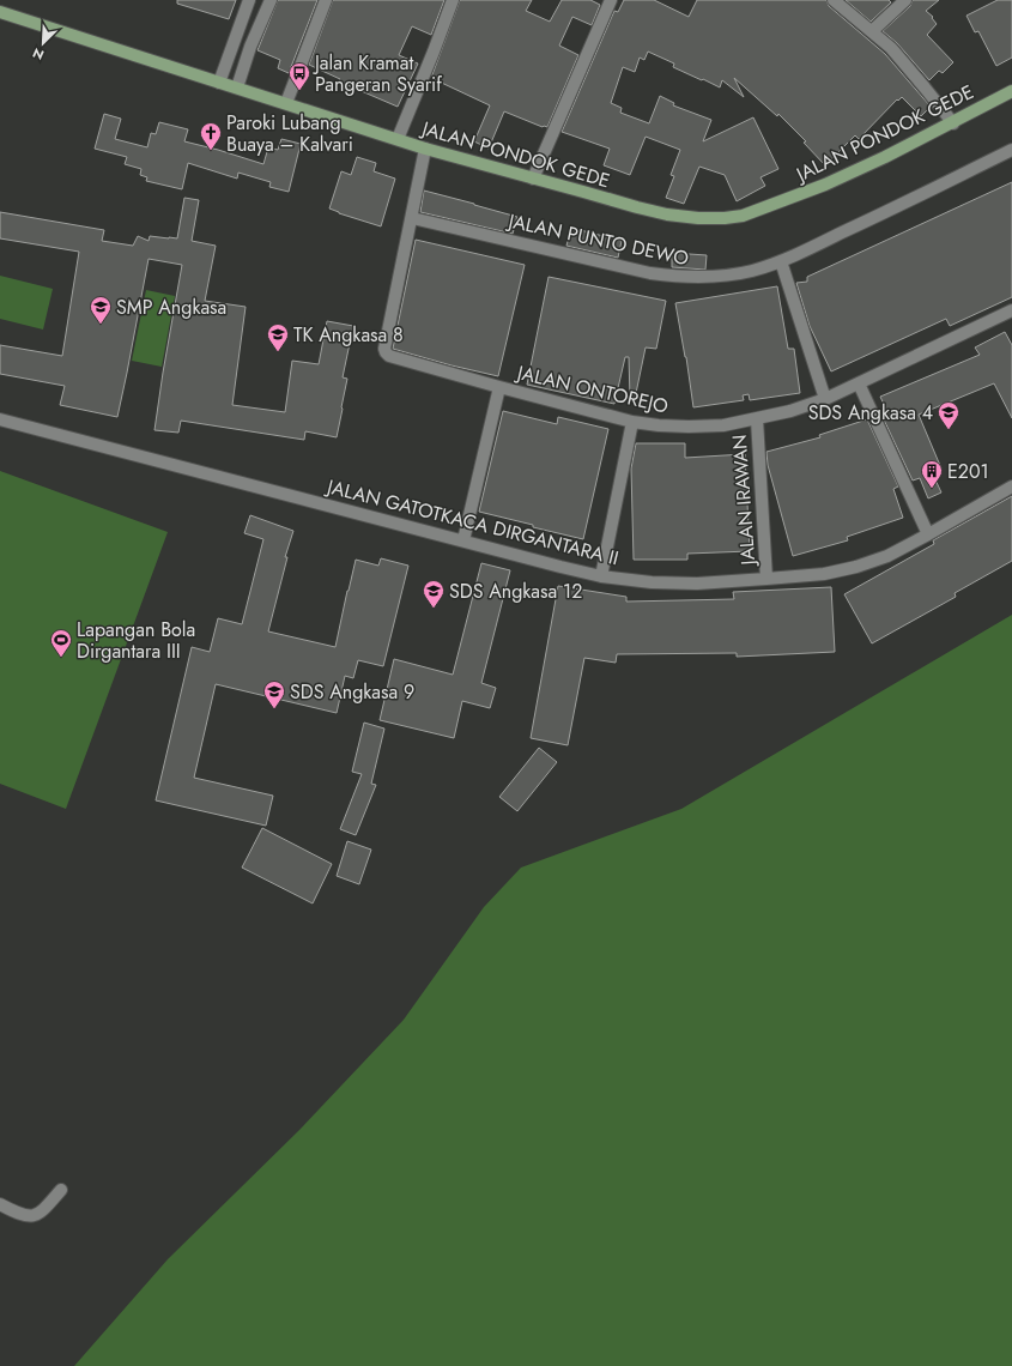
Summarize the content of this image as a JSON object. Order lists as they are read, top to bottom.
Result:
{
  "streets": {
    "main road": ["JALAN PONDOK GEDE"],
    "street": [
      "JALAN PUNTO DEWO",
      "JALAN ONTOREJO",
      "JALAN IRAWAN",
      "JALAN GATOTKACA DIRGANTARA II"
    ]
  },
  "crossings": [
    ["JALAN PONDOK GEDE", "JALAN ONTOREJO"],
    ["JALAN PUNTO DEWO", "JALAN ONTOREJO"],
    ["JALAN ONTOREJO", "JALAN IRAWAN"],
    ["JALAN IRAWAN", "JALAN GATOTKACA DIRGANTARA II"]
  ],
  "places": {
    "bus stop": ["Jalan Kramat Pangeran Syarif"],
    "church": ["Paroki Lubang Buaya – Kalvari"],
    "school or university": [
      "SMP Angkasa",
      "TK Angkasa 8",
      "SDS Angkasa 4",
      "SDS Angkasa 12",
      "SDS Angkasa 9"
    ],
    "building": ["E201"],
    "sports": ["Lapangan Bola Dirgantara III"]
  },
  "north": "bottom left"
}
